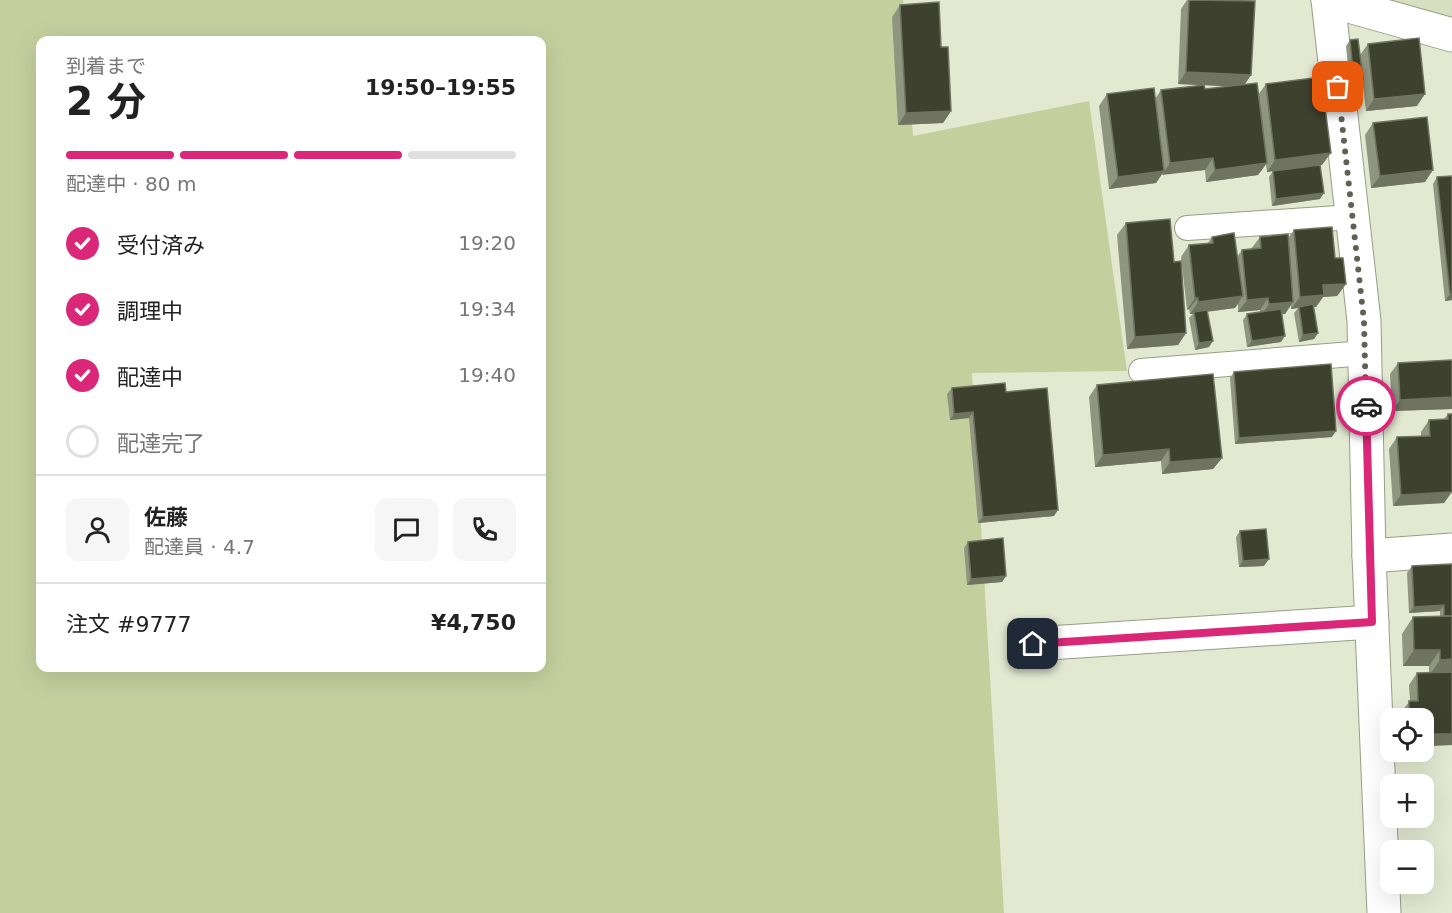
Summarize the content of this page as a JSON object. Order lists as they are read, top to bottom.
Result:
{
  "page": {
    "heading": ["2 分", "到着まで", "19:50–19:55"],
    "panel": [
      "佐藤",
      "配達員 · 4.7",
      "注文 #9777",
      "¥4,750"
    ],
    "bar": "配達中 · 80 m",
    "list": [
      ["受付済み", "19:20"],
      ["調理中", "19:34"],
      ["配達中", "19:40"],
      "配達完了"
    ],
    "map_buttons": ["+", "−"]
  }
}
